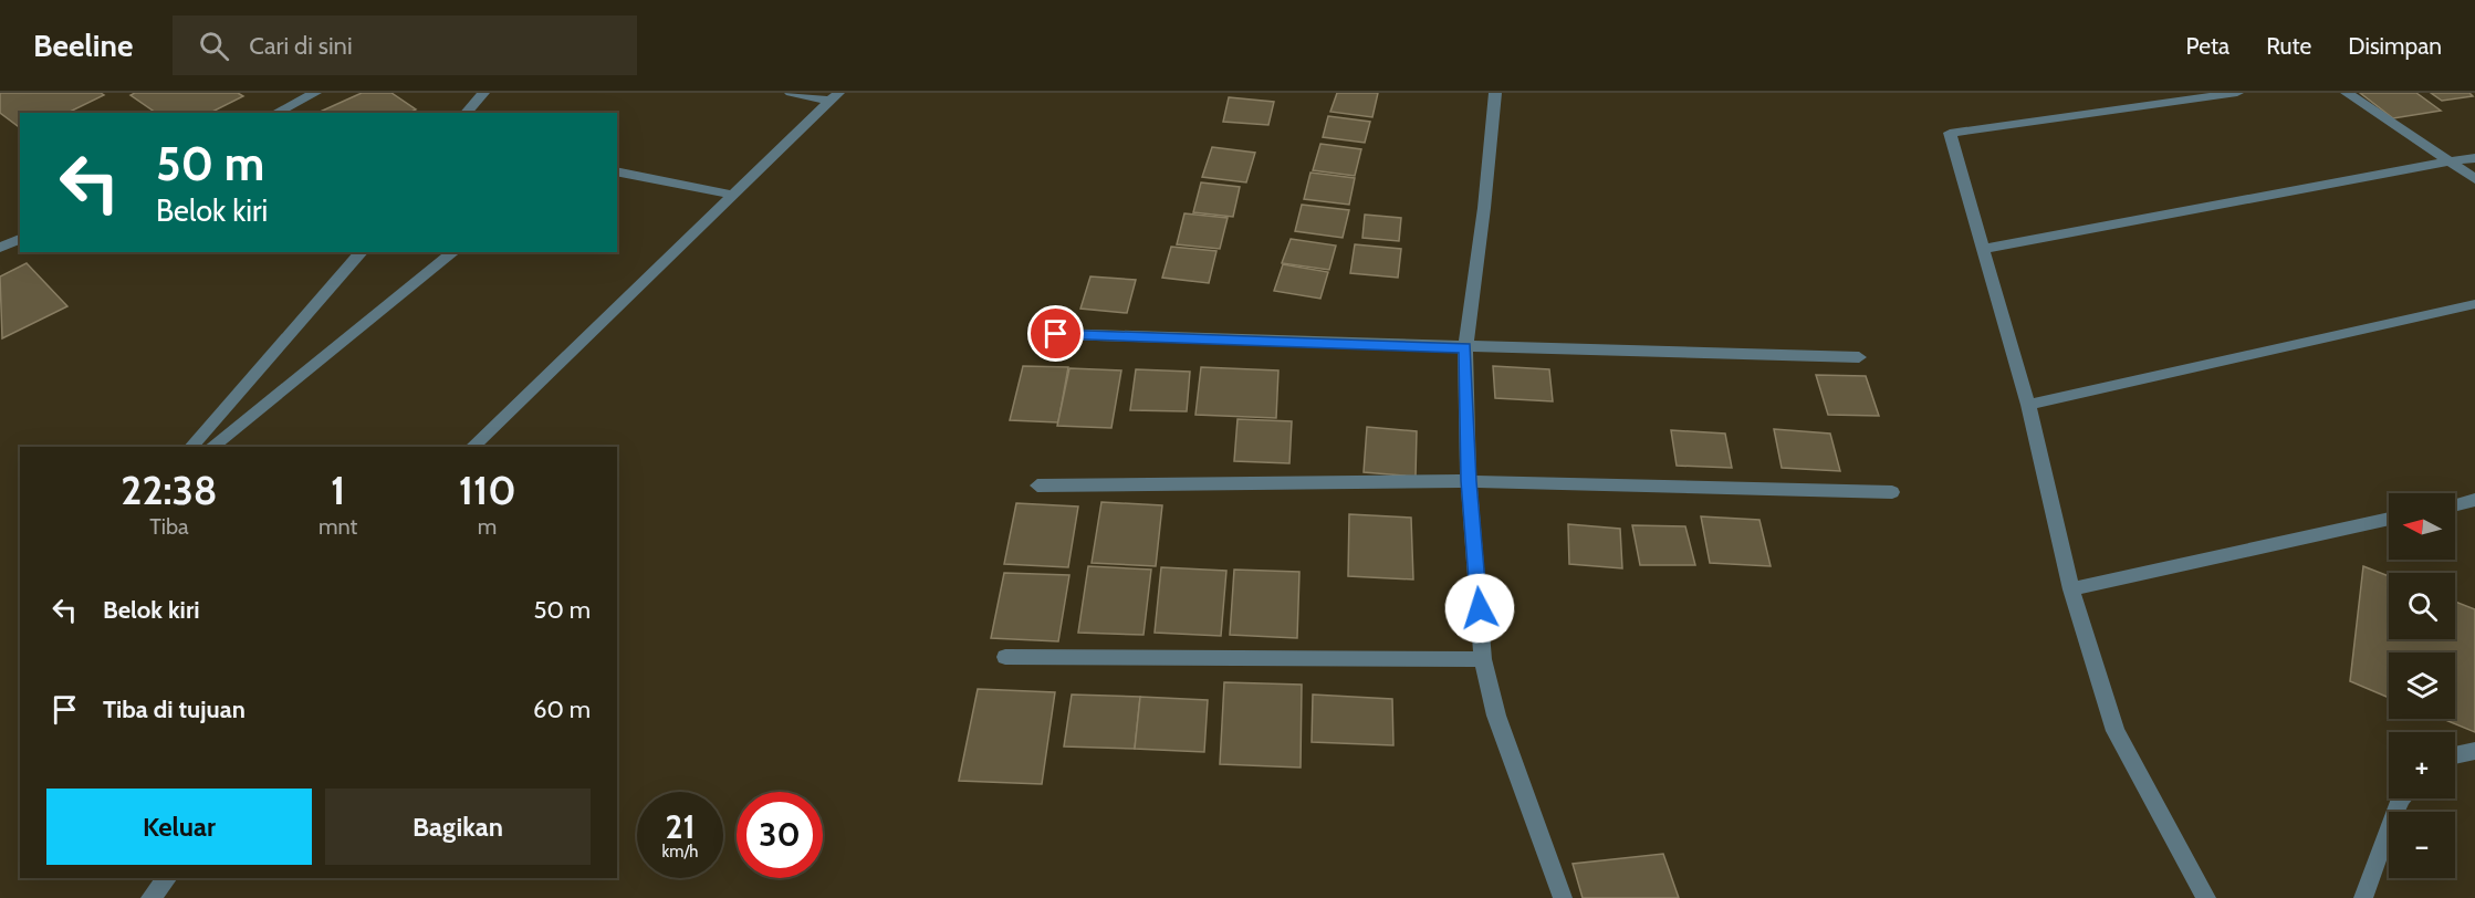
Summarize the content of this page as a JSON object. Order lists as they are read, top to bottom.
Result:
{
  "north": "left",
  "page": {
    "header": "Beeline",
    "search": "Cari di sini",
    "nav": ["Peta", "Rute", "Disimpan"],
    "turn": ["50 m", "Belok kiri"],
    "eta": [
      "22:38",
      "Tiba",
      "1",
      "mnt",
      "110",
      "m"
    ],
    "map_buttons": ["+", "−"],
    "list": [
      {
        "name": "Belok kiri",
        "value": "50 m"
      },
      {
        "name": "Tiba di tujuan",
        "value": "60 m"
      }
    ],
    "buttons": ["Keluar", "Bagikan"],
    "speed": "21 km/h",
    "limit": "30"
  }
}
